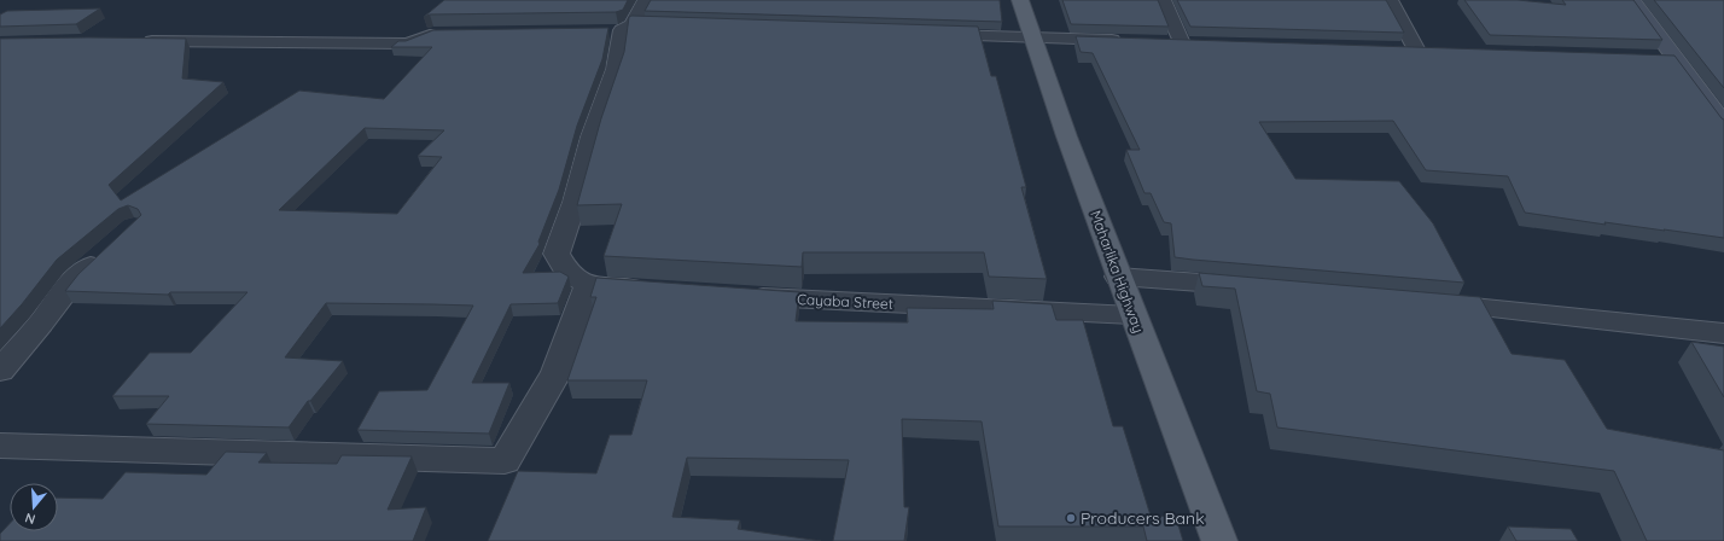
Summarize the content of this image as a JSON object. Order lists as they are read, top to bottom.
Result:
{
  "streets": {
    "main road": ["Maharlika Highway"],
    "street": ["Cayaba Street"]
  },
  "crossings": [
    ["Maharlika Highway", "Cayaba Street"]
  ],
  "places": ["Producers Bank"],
  "north": "bottom"
}
